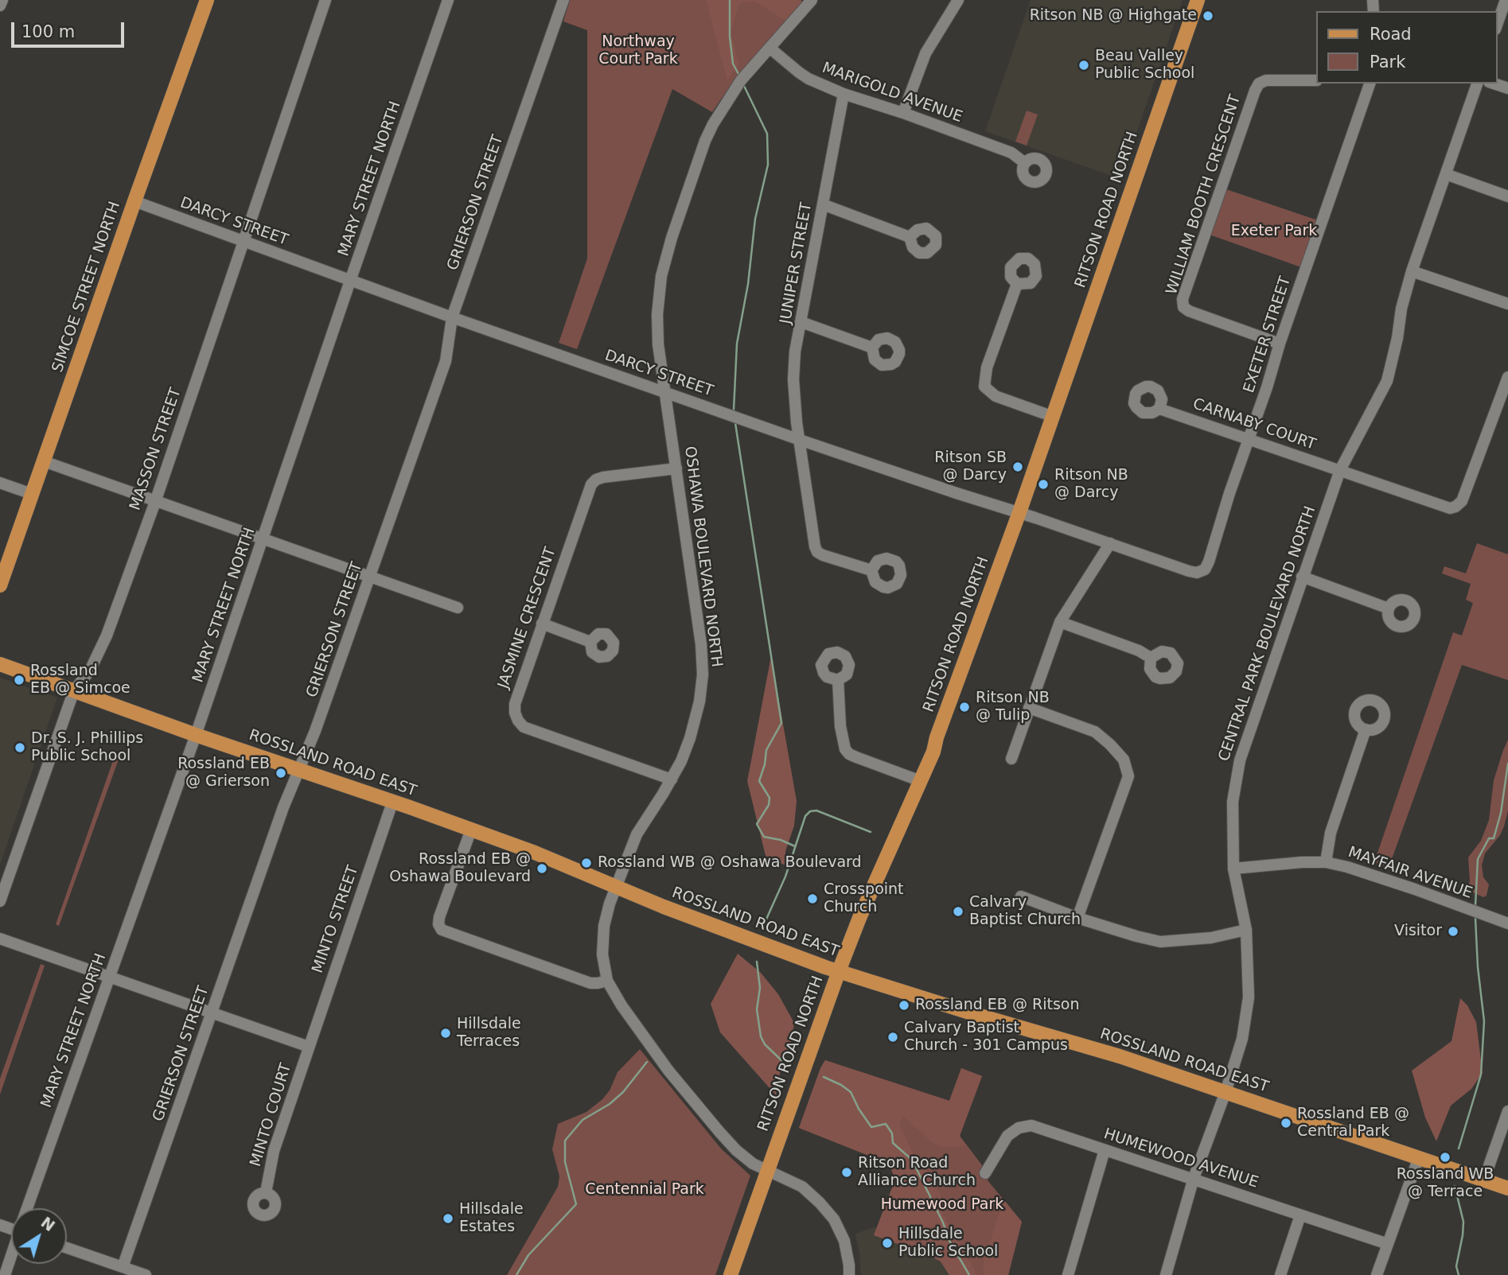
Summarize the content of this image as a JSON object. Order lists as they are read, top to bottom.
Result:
{
  "streets": {
    "main road": ["RITSON ROAD NORTH", "SIMCOE STREET NORTH", "ROSSLAND ROAD EAST"],
    "street": [
      "MARIGOLD AVENUE",
      "MARY STREET NORTH",
      "WILLIAM BOOTH CRESCENT",
      "GRIERSON STREET",
      "DARCY STREET",
      "JUNIPER STREET",
      "EXETER STREET",
      "CARNABY COURT",
      "MASSON STREET",
      "OSHAWA BOULEVARD NORTH",
      "JASMINE CRESCENT",
      "CENTRAL PARK BOULEVARD NORTH",
      "MAYFAIR AVENUE",
      "MINTO STREET",
      "MINTO COURT",
      "HUMEWOOD AVENUE"
    ]
  },
  "crossings": [
    ["MARIGOLD AVENUE", "JUNIPER STREET"],
    ["MARIGOLD AVENUE", "OSHAWA BOULEVARD NORTH"],
    ["MARY STREET NORTH", "DARCY STREET"],
    ["MARY STREET NORTH", "ROSSLAND ROAD EAST"],
    ["WILLIAM BOOTH CRESCENT", "EXETER STREET"],
    ["GRIERSON STREET", "DARCY STREET"],
    ["GRIERSON STREET", "ROSSLAND ROAD EAST"],
    ["RITSON ROAD NORTH", "DARCY STREET"],
    ["RITSON ROAD NORTH", "OSHAWA BOULEVARD NORTH"],
    ["RITSON ROAD NORTH", "ROSSLAND ROAD EAST"],
    ["DARCY STREET", "JUNIPER STREET"],
    ["DARCY STREET", "SIMCOE STREET NORTH"],
    ["DARCY STREET", "EXETER STREET"],
    ["DARCY STREET", "MASSON STREET"],
    ["DARCY STREET", "OSHAWA BOULEVARD NORTH"],
    ["EXETER STREET", "CARNABY COURT"],
    ["CARNABY COURT", "CENTRAL PARK BOULEVARD NORTH"],
    ["MASSON STREET", "ROSSLAND ROAD EAST"],
    ["OSHAWA BOULEVARD NORTH", "JASMINE CRESCENT"],
    ["OSHAWA BOULEVARD NORTH", "ROSSLAND ROAD EAST"],
    ["CENTRAL PARK BOULEVARD NORTH", "ROSSLAND ROAD EAST"],
    ["CENTRAL PARK BOULEVARD NORTH", "MAYFAIR AVENUE"],
    ["CENTRAL PARK BOULEVARD NORTH", "HUMEWOOD AVENUE"],
    ["ROSSLAND ROAD EAST", "MINTO STREET"],
    ["MINTO STREET", "MINTO COURT"]
  ],
  "parks": [
    "Northway Court Park",
    "Exeter Park",
    "Centennial Park",
    "Humewood Park"
  ],
  "places": [
    "Ritson NB @ Highgate",
    "Beau Valley Public School",
    "Ritson SB @ Darcy",
    "Ritson NB @ Darcy",
    "Rossland EB @ Simcoe",
    "Ritson NB @ Tulip",
    "Dr. S. J. Phillips Public School",
    "Rossland EB @ Grierson",
    "Rossland WB @ Oshawa Boulevard",
    "Rossland EB @ Oshawa Boulevard",
    "Crosspoint Church",
    "Calvary Baptist Church",
    "Visitor",
    "Rossland EB @ Ritson",
    "Hillsdale Terraces",
    "Calvary Baptist Church - 301 Campus",
    "Rossland EB @ Central Park",
    "Rossland WB @ Terrace",
    "Ritson Road Alliance Church",
    "Hillsdale Estates",
    "Hillsdale Public School"
  ],
  "legend": ["Road", "Park"],
  "scale_bar": "100 m",
  "north": "top right"
}
